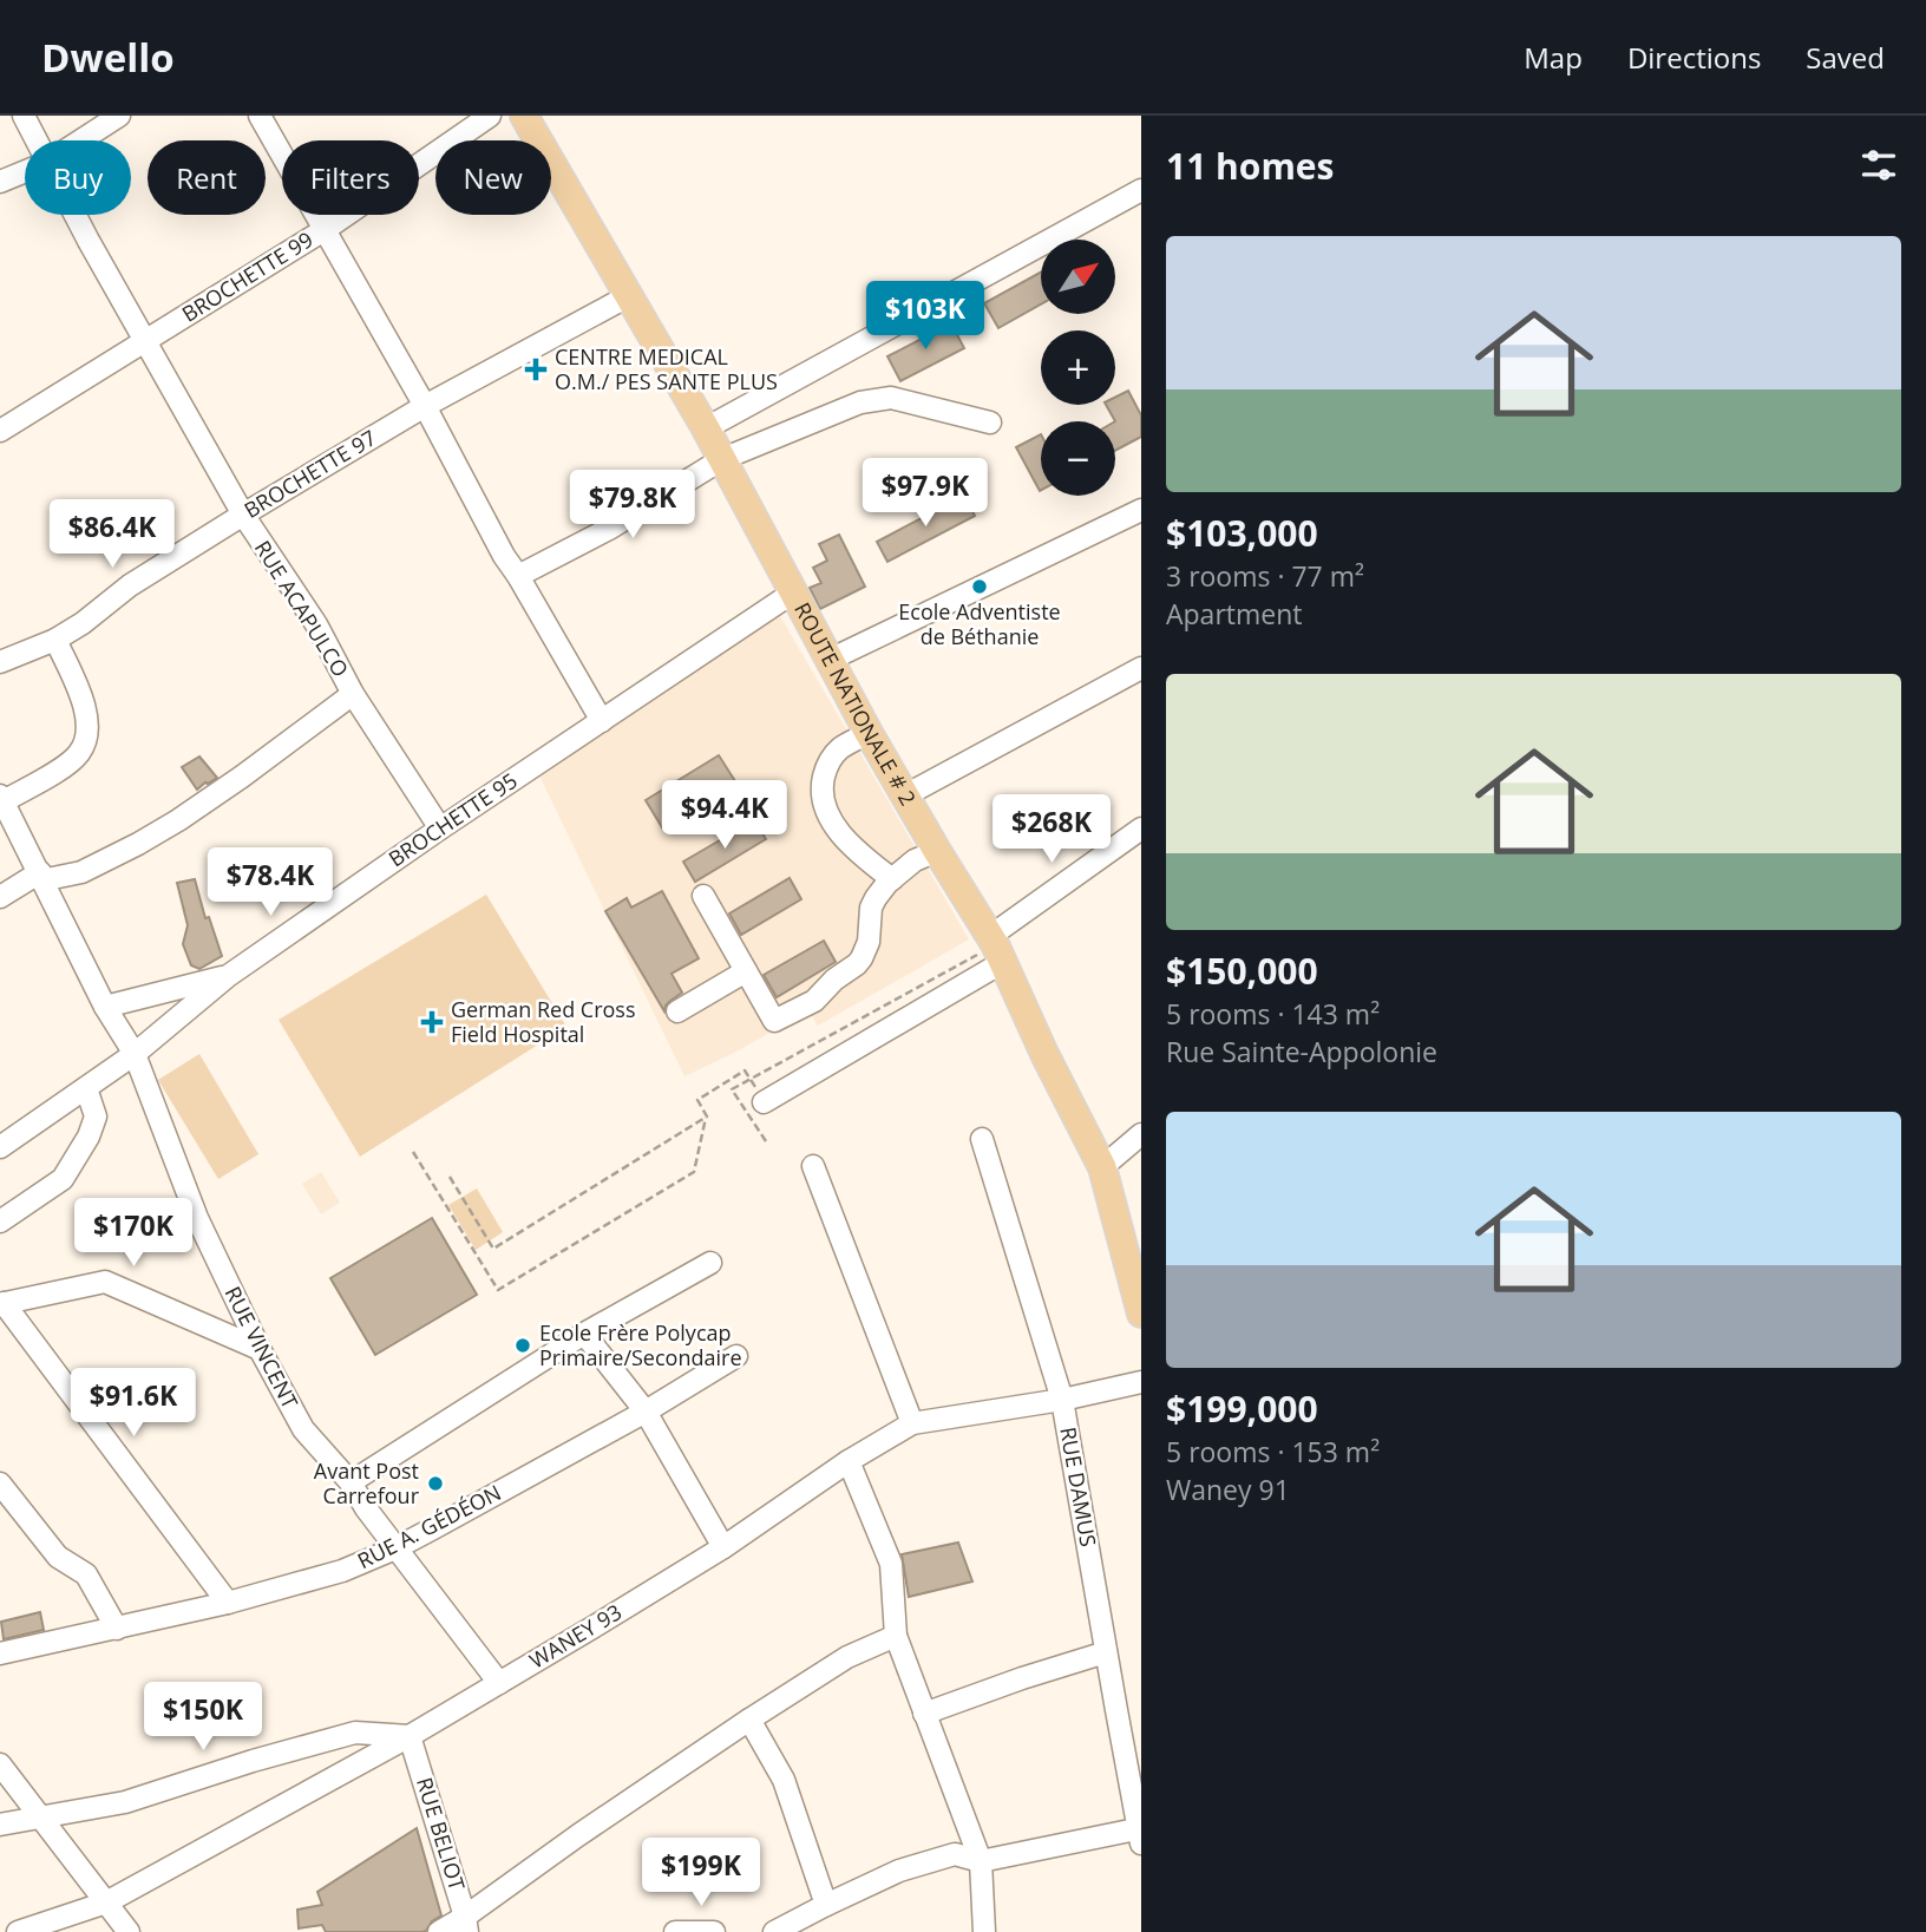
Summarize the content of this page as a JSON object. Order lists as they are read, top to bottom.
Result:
{
  "streets": {
    "main road": ["ROUTE NATIONALE # 2"],
    "street": [
      "BROCHETTE 99",
      "BROCHETTE 97",
      "RUE ACAPULCO",
      "BROCHETTE 95",
      "RUE VINCENT",
      "RUE DAMUS",
      "RUE A. GÉDÉON",
      "WANEY 93",
      "RUE BELIOT"
    ]
  },
  "crossings": [
    ["BROCHETTE 99", "RUE ACAPULCO"],
    ["BROCHETTE 97", "RUE ACAPULCO"],
    ["BROCHETTE 97", "ROUTE NATIONALE # 2"],
    ["RUE ACAPULCO", "BROCHETTE 95"],
    ["ROUTE NATIONALE # 2", "BROCHETTE 95"],
    ["BROCHETTE 95", "RUE VINCENT"],
    ["RUE VINCENT", "RUE A. GÉDÉON"],
    ["RUE VINCENT", "WANEY 93"],
    ["RUE DAMUS", "WANEY 93"],
    ["WANEY 93", "RUE BELIOT"]
  ],
  "places": {
    "health": ["CENTRE MEDICAL O.M./ PES SANTE PLUS", "German Red Cross Field Hospital"],
    "other": ["Ecole Adventiste de Béthanie", "Ecole Frère Polycap Primaire/Secondaire", "Avant Post Carrefour"]
  },
  "north": "top right",
  "page": {
    "header": "Dwello",
    "nav": ["Map", "Directions", "Saved"],
    "heading": "11 homes",
    "chip": [
      "Buy",
      "Rent",
      "Filters",
      "New"
    ],
    "list": [
      {
        "name": "$103,000",
        "note": "3 rooms · 77 m² · Apartment"
      },
      {
        "name": "$150,000",
        "note": "5 rooms · 143 m² · Rue Sainte-Appolonie"
      },
      {
        "name": "$199,000",
        "note": "5 rooms · 153 m² · Waney 91"
      }
    ],
    "map_buttons": ["+", "−"],
    "price": [
      "$103K",
      "$97.9K",
      "$79.8K",
      "$86.4K",
      "$94.4K",
      "$268K",
      "$78.4K",
      "$170K",
      "$91.6K",
      "$150K",
      "$199K"
    ]
  }
}
